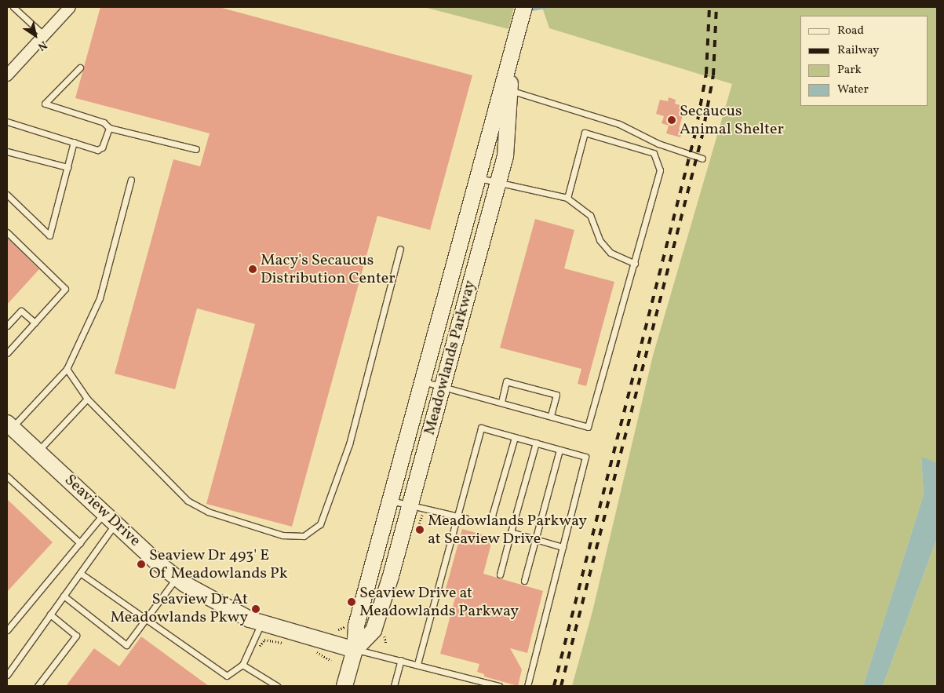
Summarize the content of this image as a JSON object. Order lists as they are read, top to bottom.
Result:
{
  "streets": {
    "street": ["Meadowlands Parkway", "Seaview Drive"]
  },
  "crossings": [
    ["Meadowlands Parkway", "Seaview Drive"]
  ],
  "places": [
    "Secaucus Animal Shelter",
    "Macy's Secaucus Distribution Center",
    "Meadowlands Parkway at Seaview Drive",
    "Seaview Dr 493' E Of Meadowlands Pk",
    "Seaview Drive at Meadowlands Parkway",
    "Seaview Dr At Meadowlands Pkwy"
  ],
  "legend": [
    "Road",
    "Railway",
    "Park",
    "Water"
  ],
  "north": "bottom right"
}
